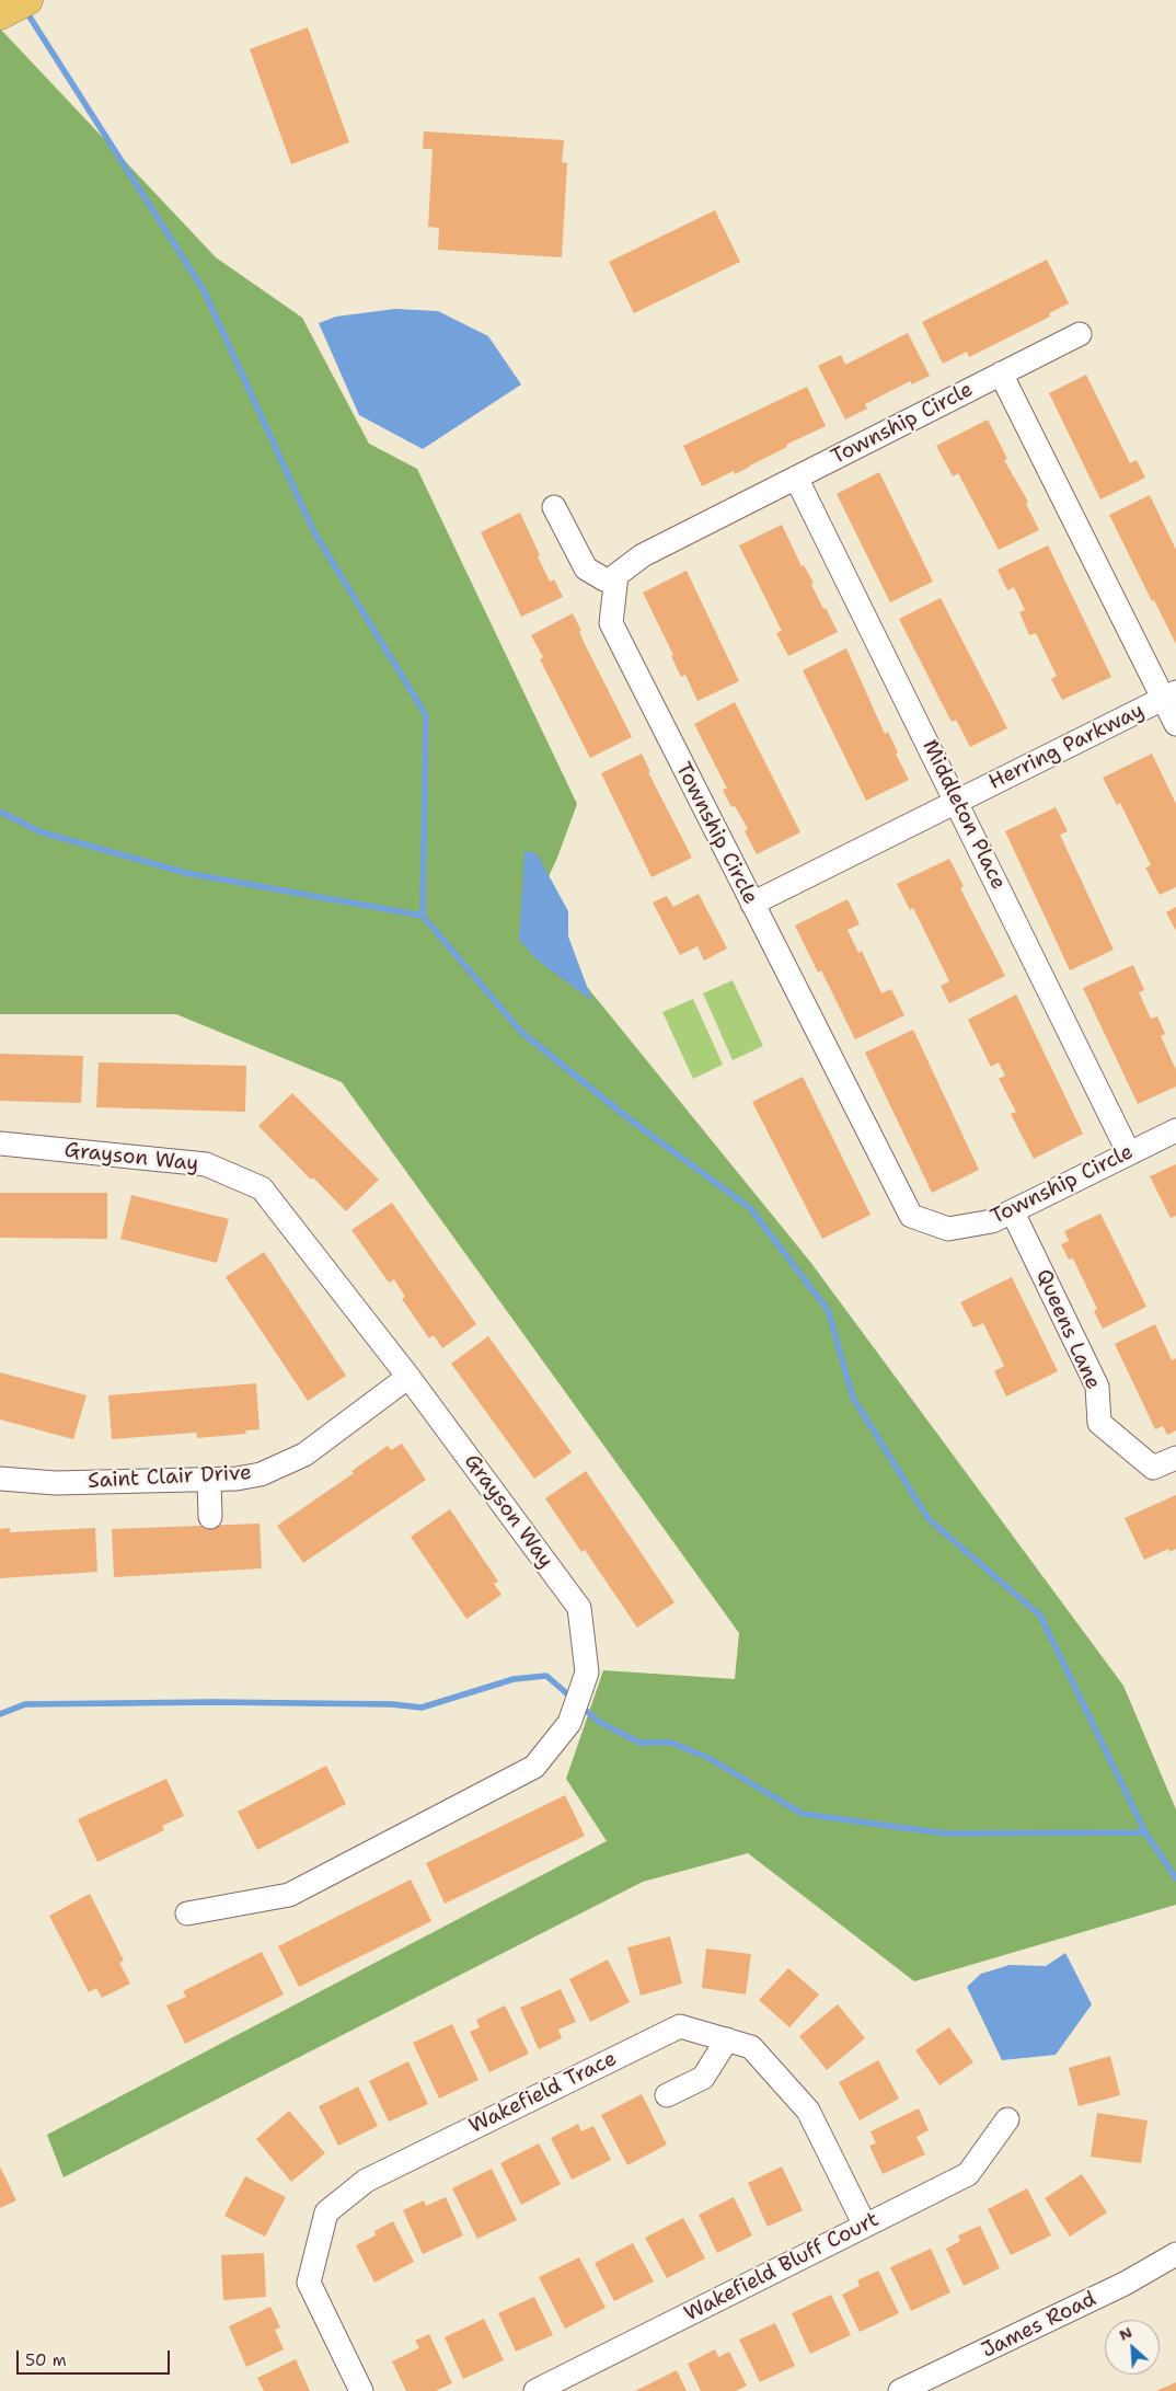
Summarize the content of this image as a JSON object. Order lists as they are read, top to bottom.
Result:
{
  "streets": {
    "street": [
      "Township Circle",
      "Herring Parkway",
      "Middleton Place",
      "Grayson Way",
      "Queens Lane",
      "Saint Clair Drive",
      "Wakefield Trace",
      "Wakefield Bluff Court",
      "James Road"
    ]
  },
  "crossings": [
    ["Township Circle", "Herring Parkway"],
    ["Township Circle", "Middleton Place"],
    ["Township Circle", "Queens Lane"],
    ["Herring Parkway", "Middleton Place"],
    ["Grayson Way", "Saint Clair Drive"],
    ["Wakefield Trace", "Wakefield Bluff Court"]
  ],
  "scale_bar": "50 m",
  "north": "top left"
}
